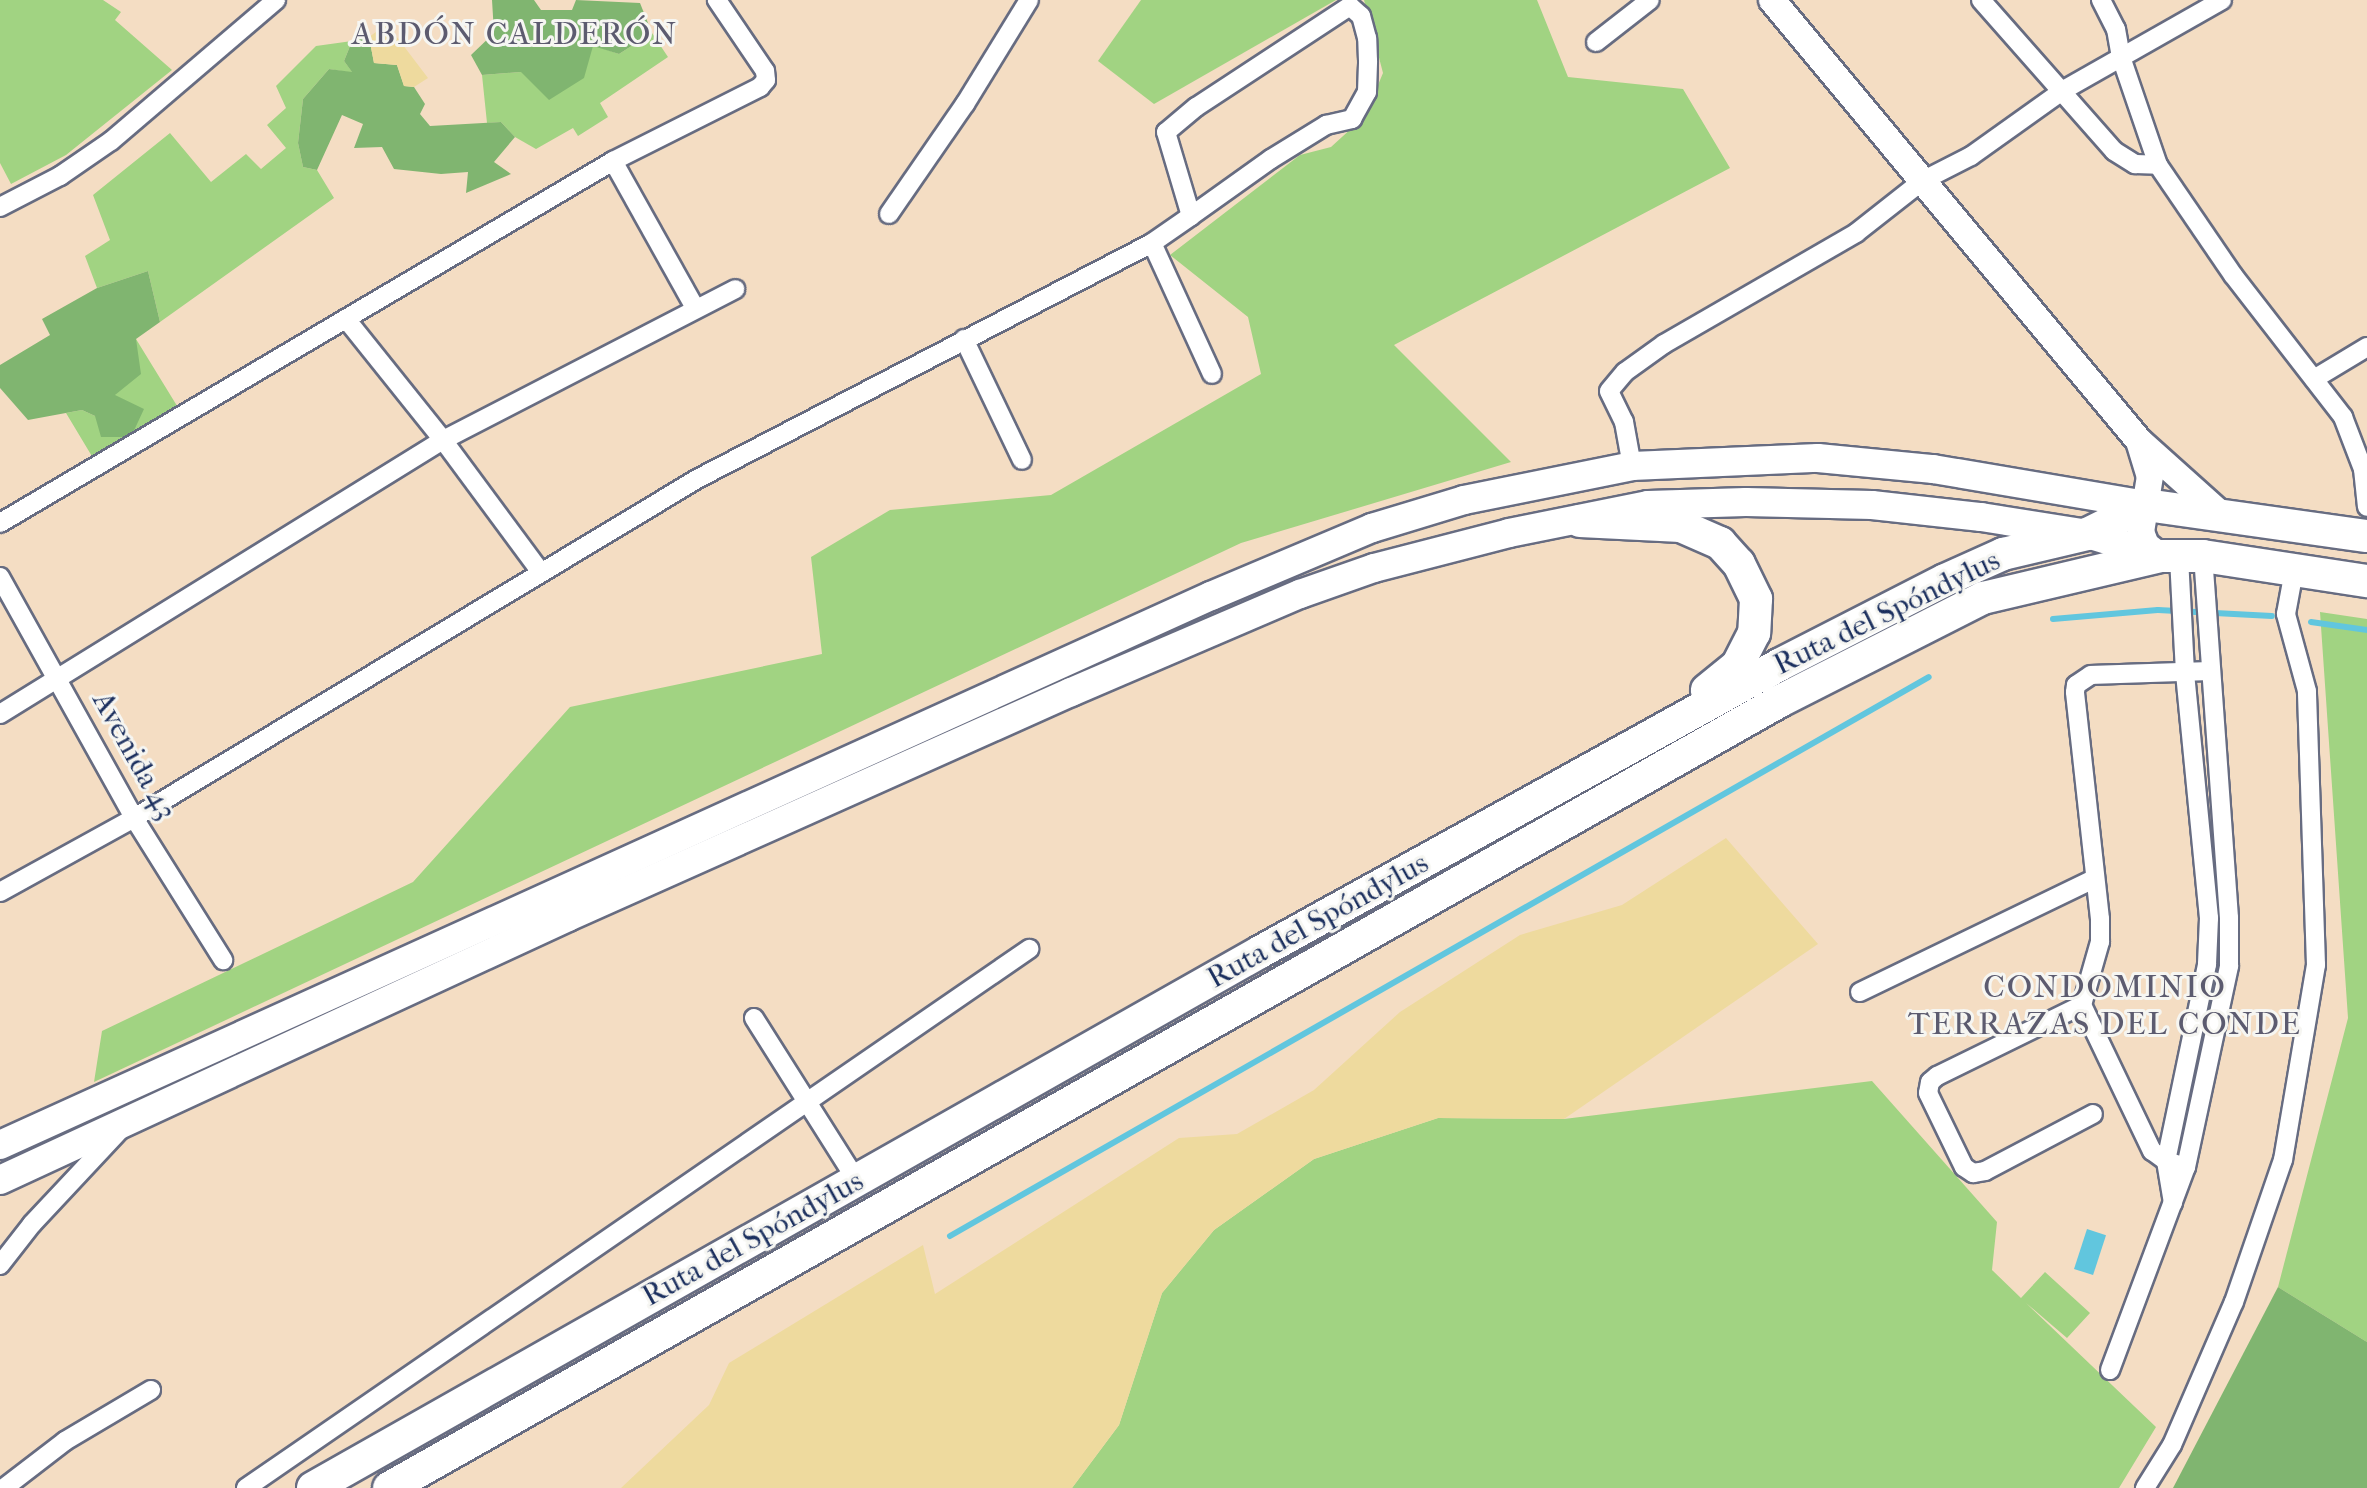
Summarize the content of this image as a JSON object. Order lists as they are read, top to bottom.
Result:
{
  "streets": {
    "highway": ["Ruta del Spóndylus"],
    "street": ["Avenida 43"]
  },
  "districts": ["ABDÓN CALDERÓN", "CONDOMINIO TERRAZAS DEL CONDE"]
}
